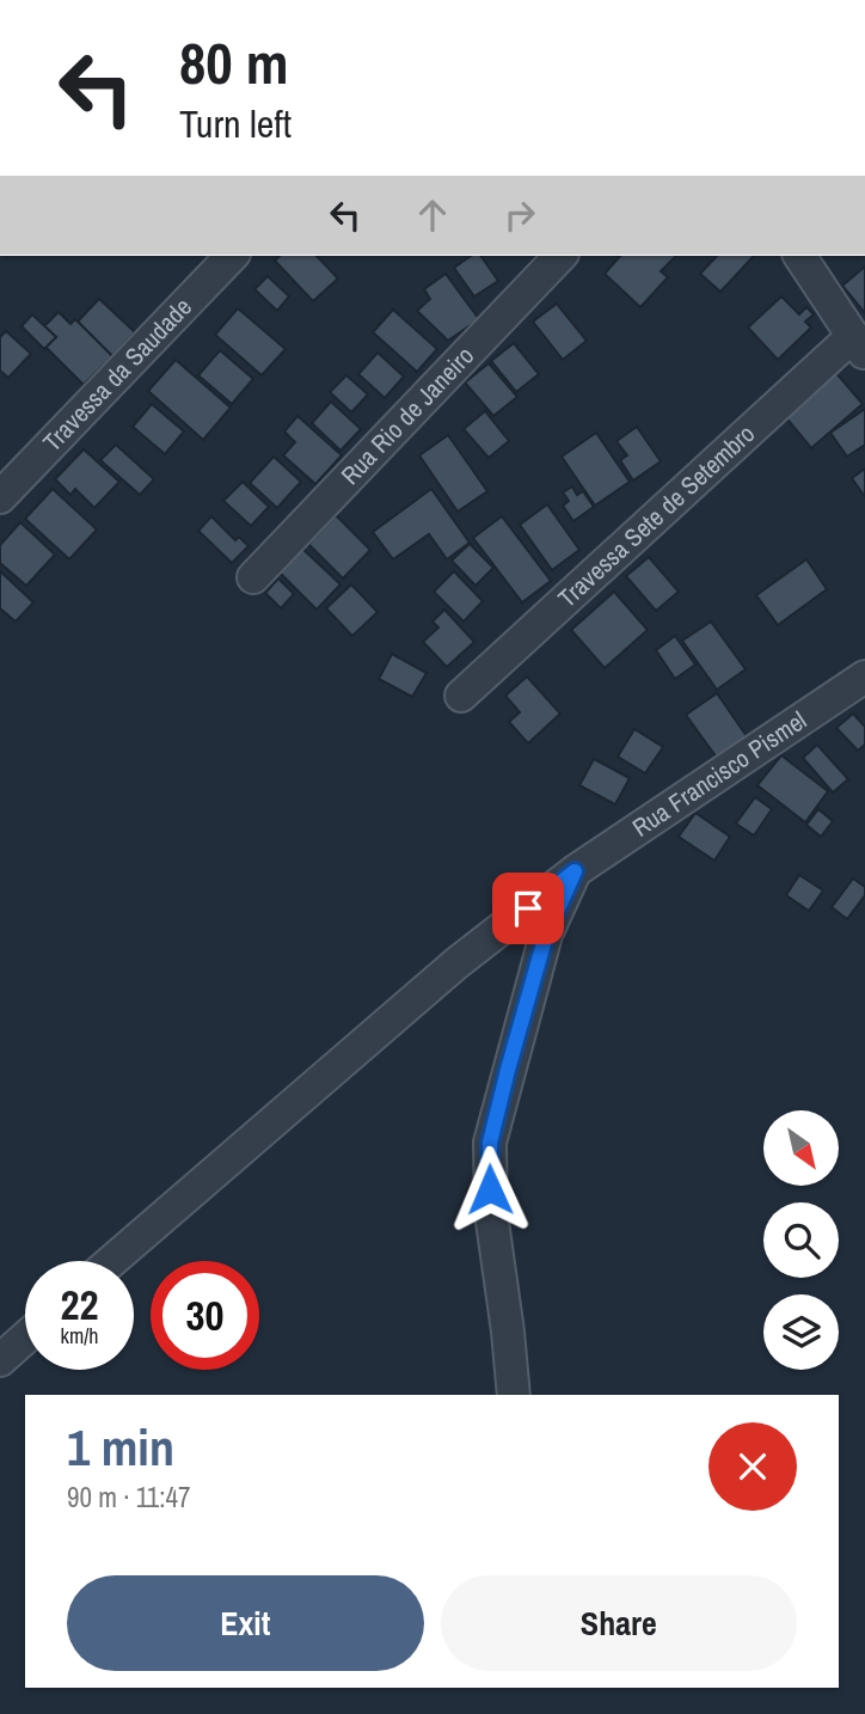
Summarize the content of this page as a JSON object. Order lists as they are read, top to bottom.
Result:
{
  "streets": {
    "street": [
      "Travessa da Saudade",
      "Rua Rio de Janeiro",
      "Travessa Sete de Setembro",
      "Rua Francisco Pismel"
    ]
  },
  "north": "bottom right",
  "page": {
    "turn": ["80 m", "Turn left"],
    "speed": "22 km/h",
    "limit": "30",
    "heading": ["1 min", "90 m · 11:47"],
    "buttons": ["Exit", "Share"]
  }
}
